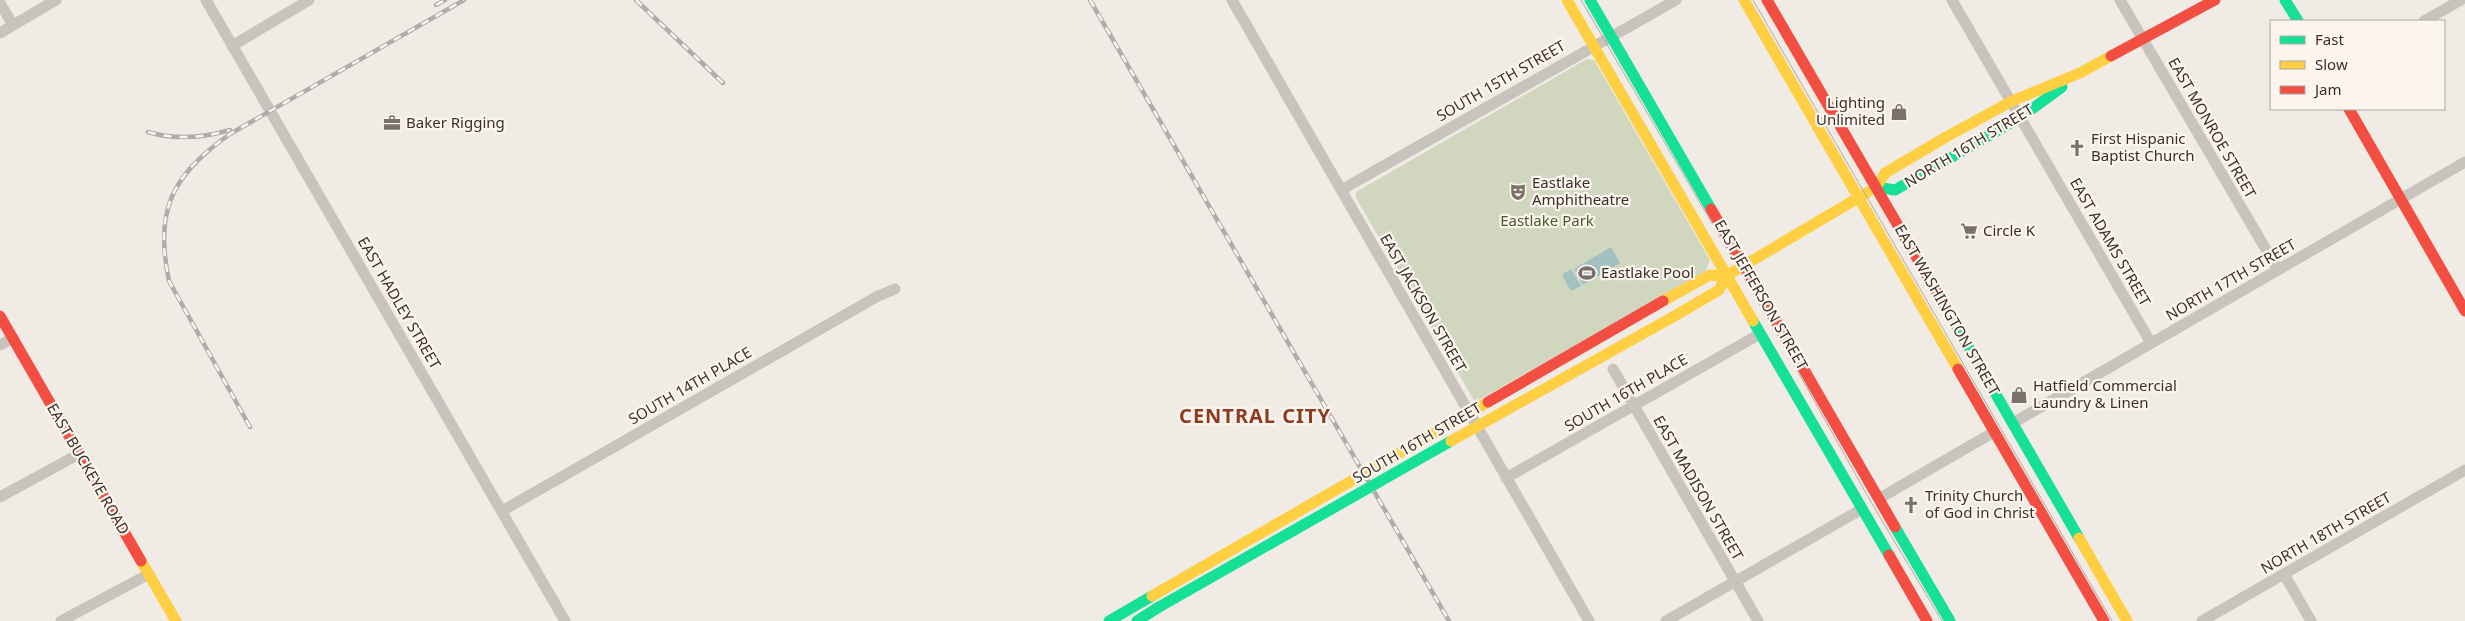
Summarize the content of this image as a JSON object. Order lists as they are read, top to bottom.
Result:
{
  "streets": {
    "main road": [
      "NORTH 16TH STREET",
      "EAST JEFFERSON STREET",
      "EAST WASHINGTON STREET",
      "SOUTH 16TH STREET",
      "EAST BUCKEYE ROAD"
    ],
    "street": [
      "SOUTH 15TH STREET",
      "EAST MONROE STREET",
      "EAST ADAMS STREET",
      "NORTH 17TH STREET",
      "EAST HADLEY STREET",
      "EAST JACKSON STREET",
      "SOUTH 14TH PLACE",
      "SOUTH 16TH PLACE",
      "EAST MADISON STREET",
      "NORTH 18TH STREET"
    ]
  },
  "crossings": [
    ["SOUTH 15TH STREET", "EAST JEFFERSON STREET"],
    ["SOUTH 15TH STREET", "EAST JACKSON STREET"],
    ["EAST MONROE STREET", "NORTH 16TH STREET"],
    ["EAST MONROE STREET", "NORTH 17TH STREET"],
    ["NORTH 16TH STREET", "EAST ADAMS STREET"],
    ["NORTH 16TH STREET", "EAST WASHINGTON STREET"],
    ["NORTH 16TH STREET", "SOUTH 16TH STREET"],
    ["EAST ADAMS STREET", "NORTH 17TH STREET"],
    ["NORTH 17TH STREET", "EAST WASHINGTON STREET"],
    ["EAST JEFFERSON STREET", "SOUTH 16TH PLACE"],
    ["EAST JEFFERSON STREET", "SOUTH 16TH STREET"],
    ["EAST HADLEY STREET", "SOUTH 14TH PLACE"],
    ["EAST JACKSON STREET", "SOUTH 16TH PLACE"],
    ["EAST WASHINGTON STREET", "SOUTH 16TH STREET"],
    ["SOUTH 16TH PLACE", "EAST MADISON STREET"]
  ],
  "districts": ["CENTRAL CITY"],
  "parks": ["Eastlake Park"],
  "places": {
    "shop": ["Lighting Unlimited", "Hatfield Commercial Laundry & Linen"],
    "office": ["Baker Rigging"],
    "church": ["First Hispanic Baptist Church", "Trinity Church of God in Christ"],
    "theatre": ["Eastlake Amphitheatre"],
    "supermarket": ["Circle K"],
    "sports": ["Eastlake Pool"]
  },
  "legend": ["Fast", "Slow", "Jam"]
}
